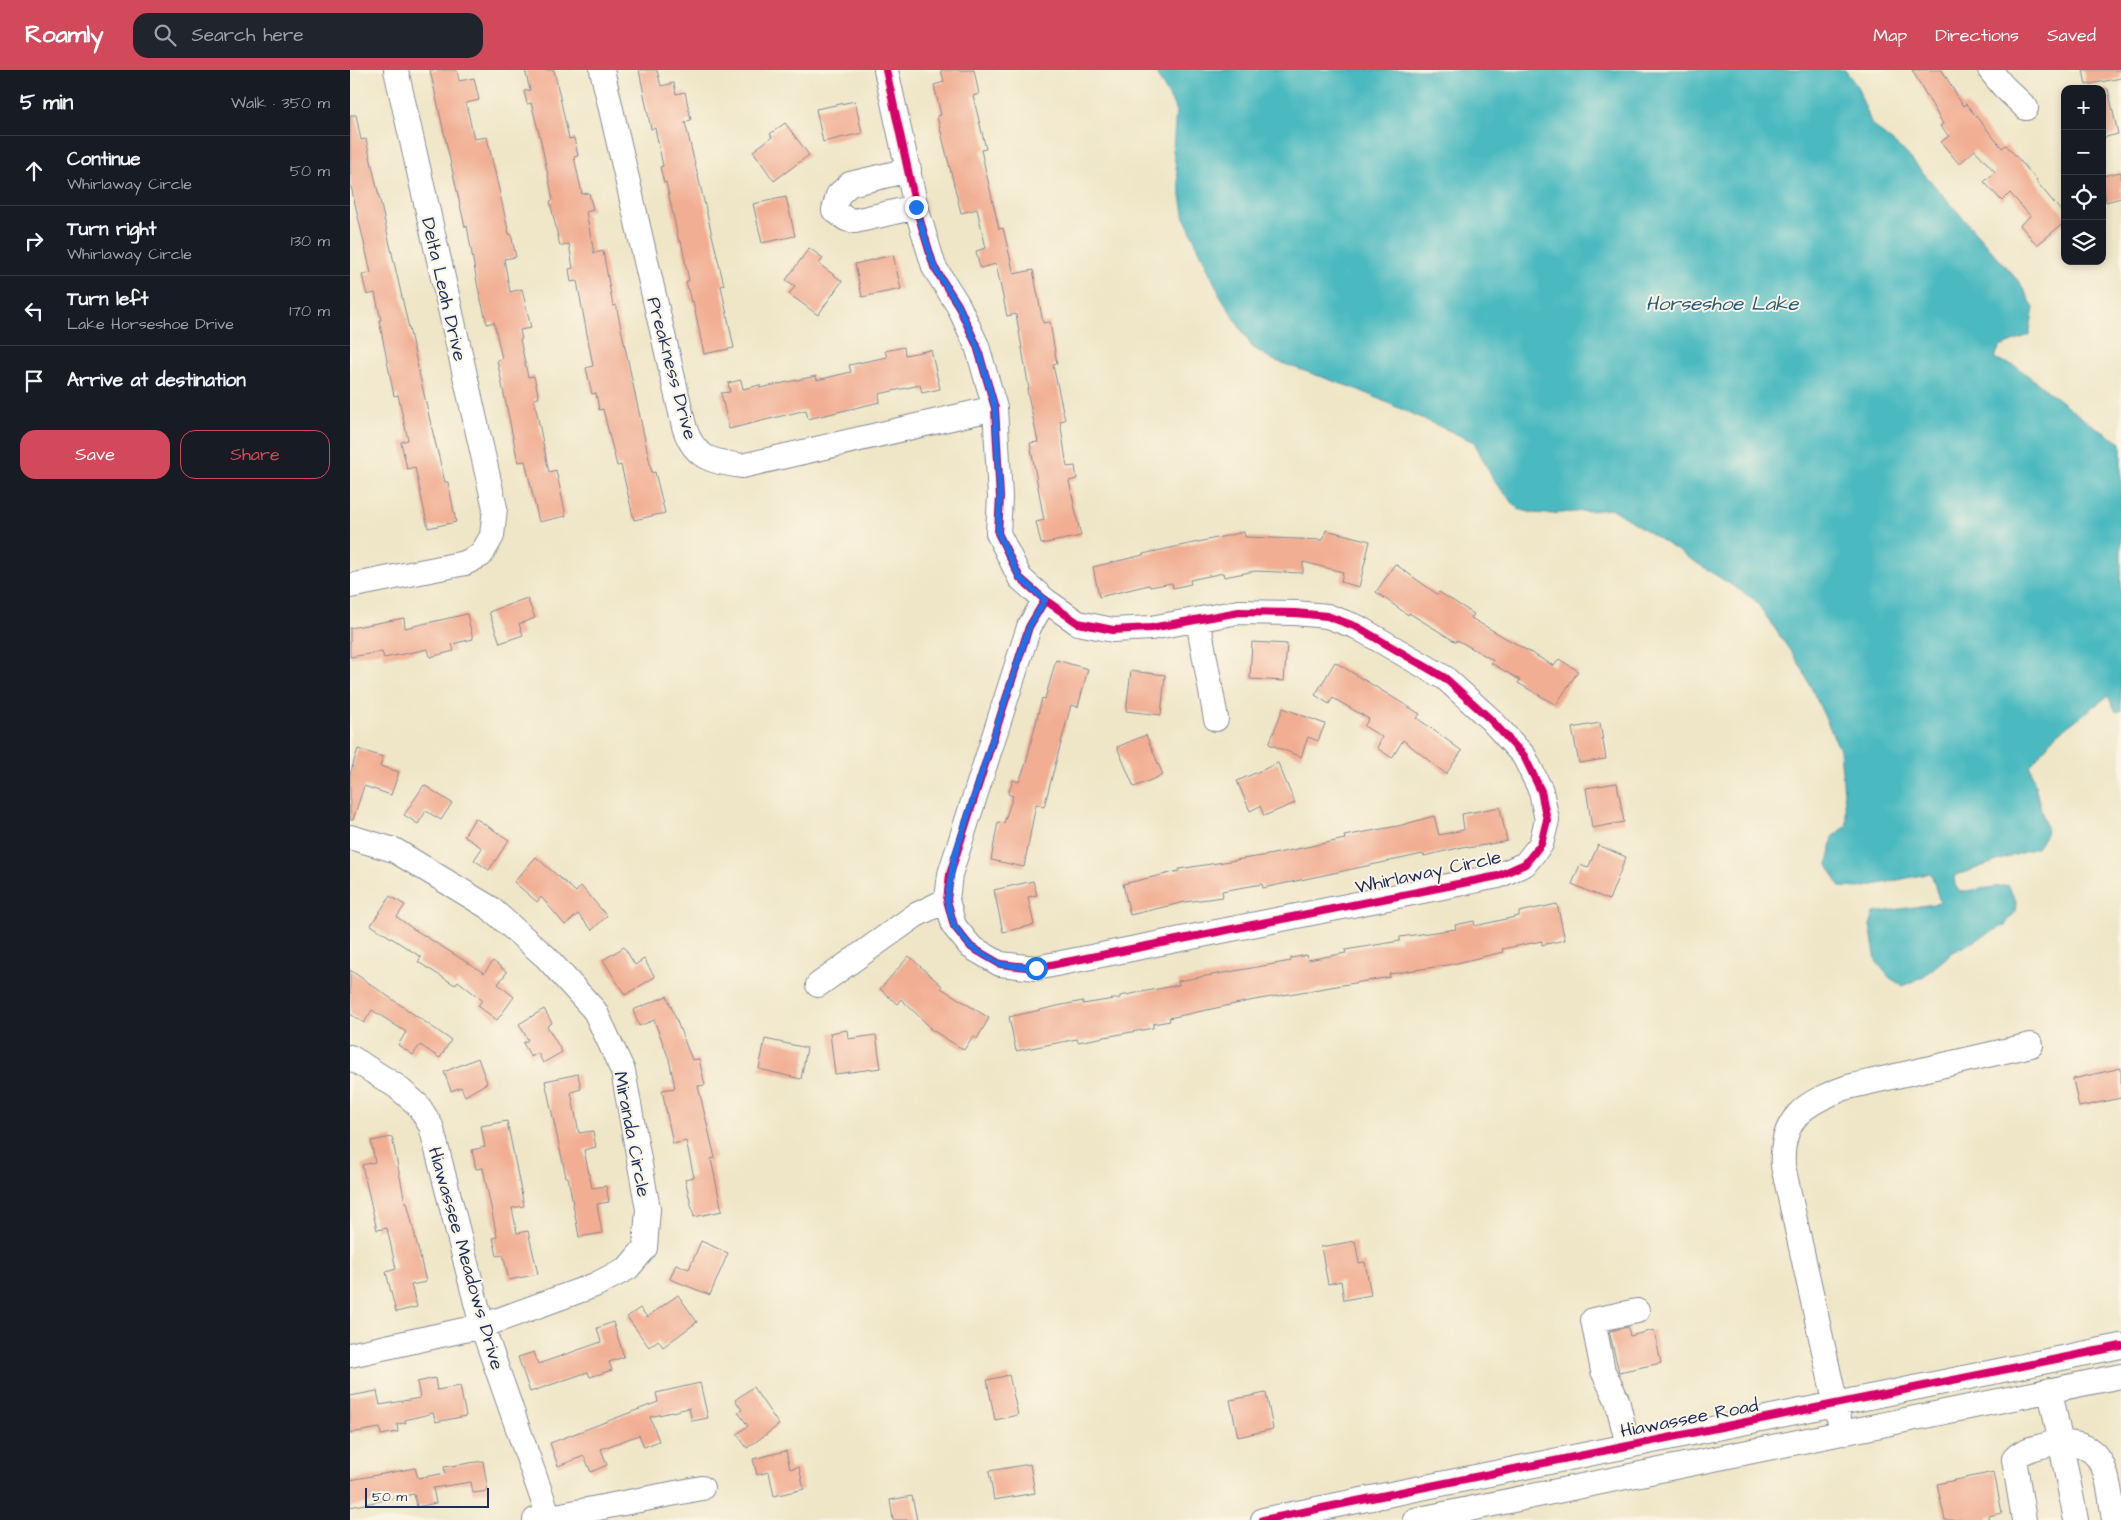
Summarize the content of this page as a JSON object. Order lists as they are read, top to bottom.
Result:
{
  "streets": {
    "street": [
      "Delta Leah Drive",
      "Preakness Drive",
      "Whirlaway Circle",
      "Miranda Circle",
      "Hiawassee Meadows Drive",
      "Hiawassee Road"
    ]
  },
  "crossings": [
    ["Miranda Circle", "Hiawassee Meadows Drive"]
  ],
  "water": ["Horseshoe Lake"],
  "scale_bar": "50 m",
  "page": {
    "header": "Roamly",
    "search": "Search here",
    "nav": ["Map", "Directions", "Saved"],
    "heading": ["5 min", "Walk · 350 m"],
    "map_buttons": ["+", "−"],
    "list": [
      ["Continue", "Whirlaway Circle", "50 m"],
      ["Turn right", "Whirlaway Circle", "130 m"],
      ["Turn left", "Lake Horseshoe Drive", "170 m"],
      "Arrive at destination"
    ],
    "buttons": ["Save", "Share"],
    "scale": "50 m"
  }
}
